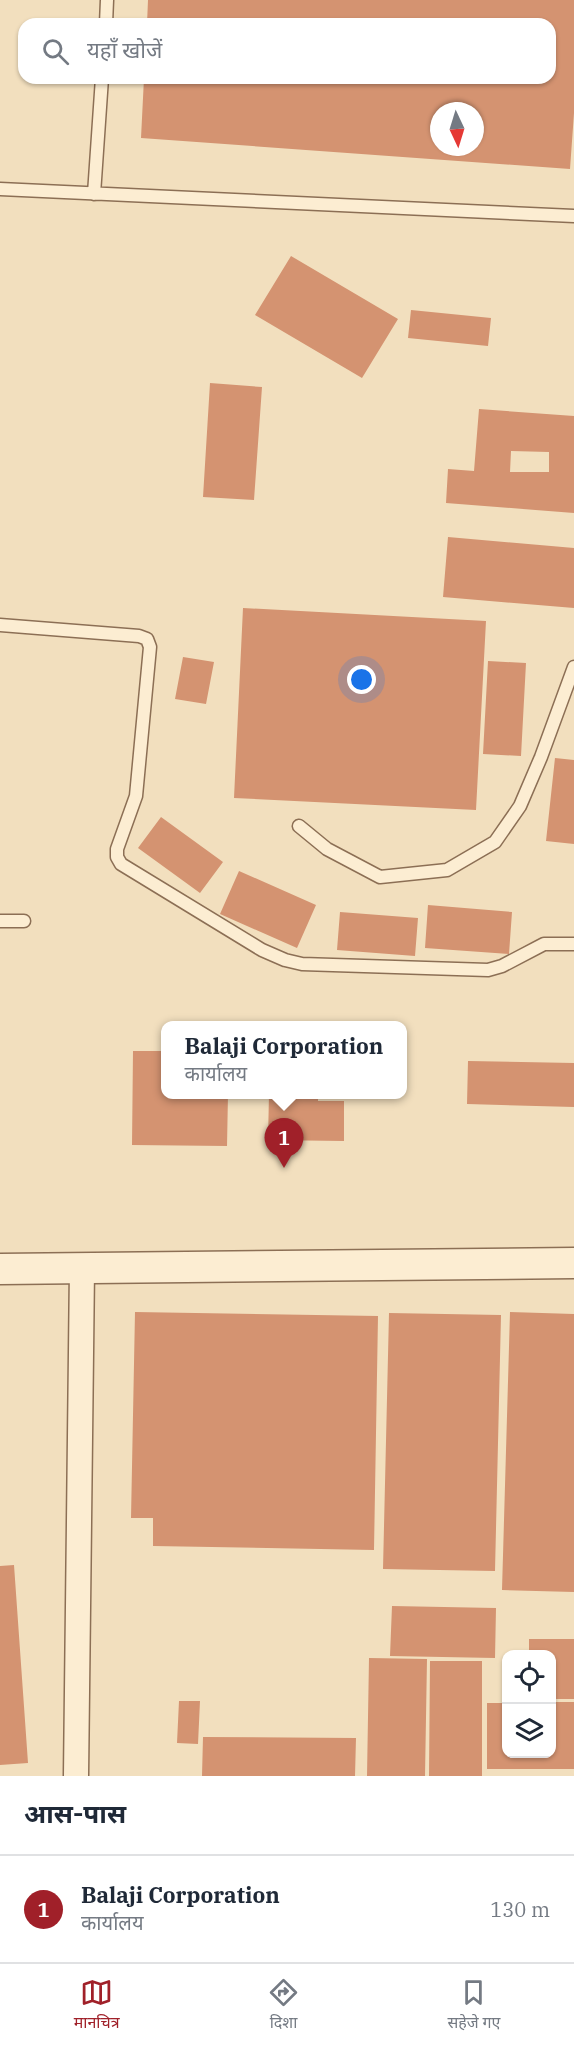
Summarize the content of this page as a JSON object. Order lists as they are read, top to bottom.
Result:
{
  "north": "bottom",
  "page": {
    "search": "यहाँ खोजें",
    "popup": ["Balaji Corporation", "कार्यालय"],
    "pins": "1",
    "heading": "आस-पास",
    "list": [
      {
        "mark": "1",
        "name": "Balaji Corporation",
        "note": "कार्यालय",
        "value": "130 m"
      }
    ],
    "nav": ["मानचित्र", "दिशा", "सहेजे गए"]
  }
}
